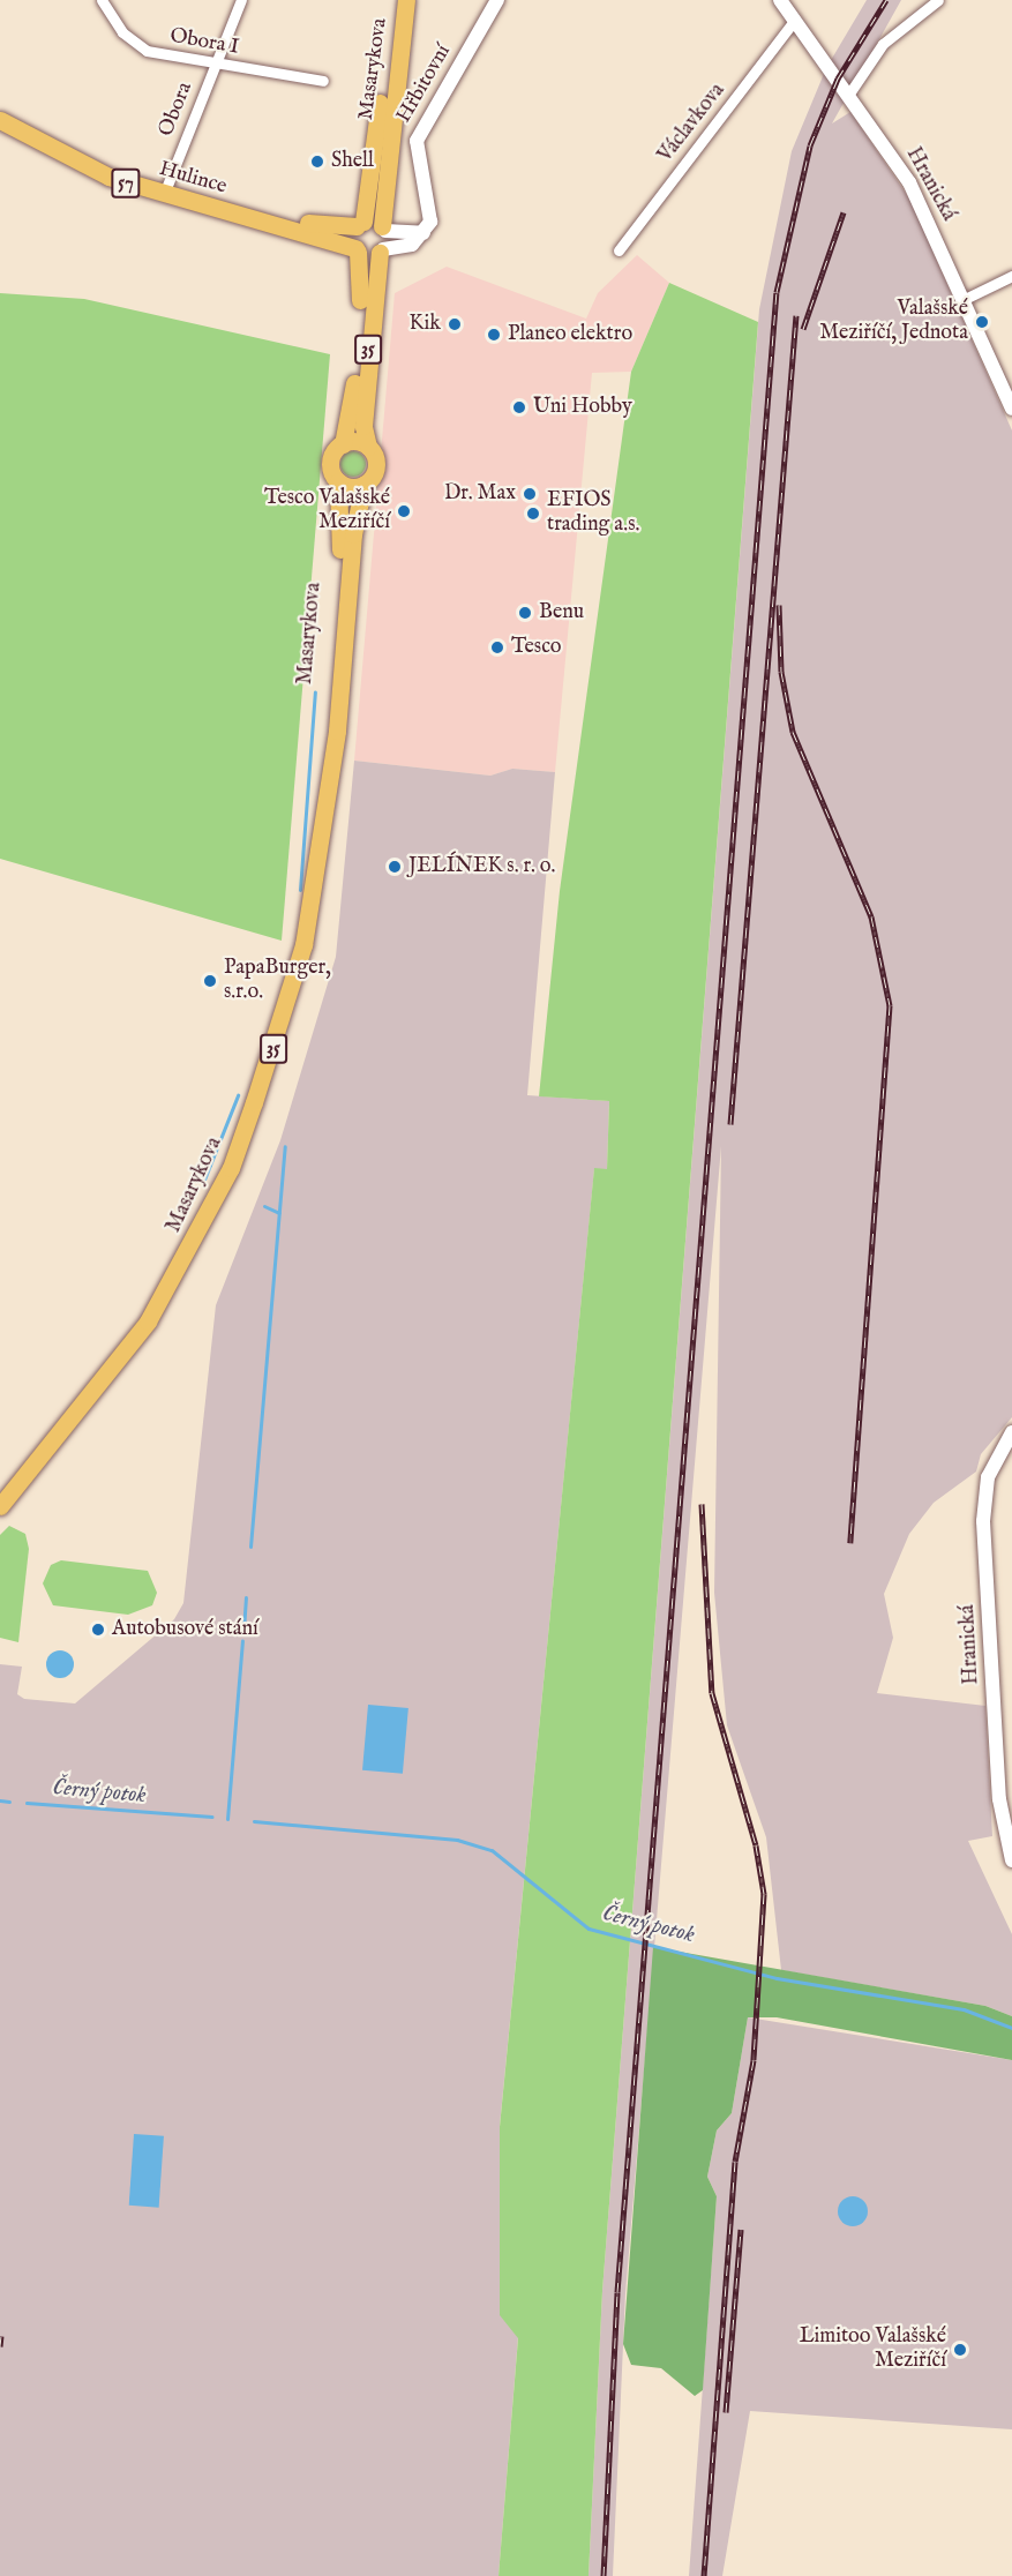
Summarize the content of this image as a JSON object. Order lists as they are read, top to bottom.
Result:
{
  "streets": {
    "main road": [
      "Masarykova",
      "Hulince",
      "57",
      "35"
    ],
    "street": [
      "Obora I",
      "Hřbitovní",
      "Obora",
      "Václavkova",
      "Hranická"
    ]
  },
  "crossings": [
    ["Obora I", "Obora"],
    ["Masarykova", "Hulince"],
    ["Masarykova", "35"],
    ["Obora", "Hulince"],
    ["Václavkova", "Hranická"],
    ["Hulince", "35"]
  ],
  "water": ["Černý potok"],
  "places": [
    "Shell",
    "Valašské Meziříčí, Jednota",
    "Kik",
    "Planeo elektro",
    "Uni Hobby",
    "Dr. Max",
    "Tesco Valašské Meziříčí",
    "EFIOS trading a.s.",
    "Benu",
    "Tesco",
    "JELÍNEK s. r. o.",
    "PapaBurger, s.r.o.",
    "Autobusové stání",
    "Limitoo Valašské Meziříčí"
  ]
}
